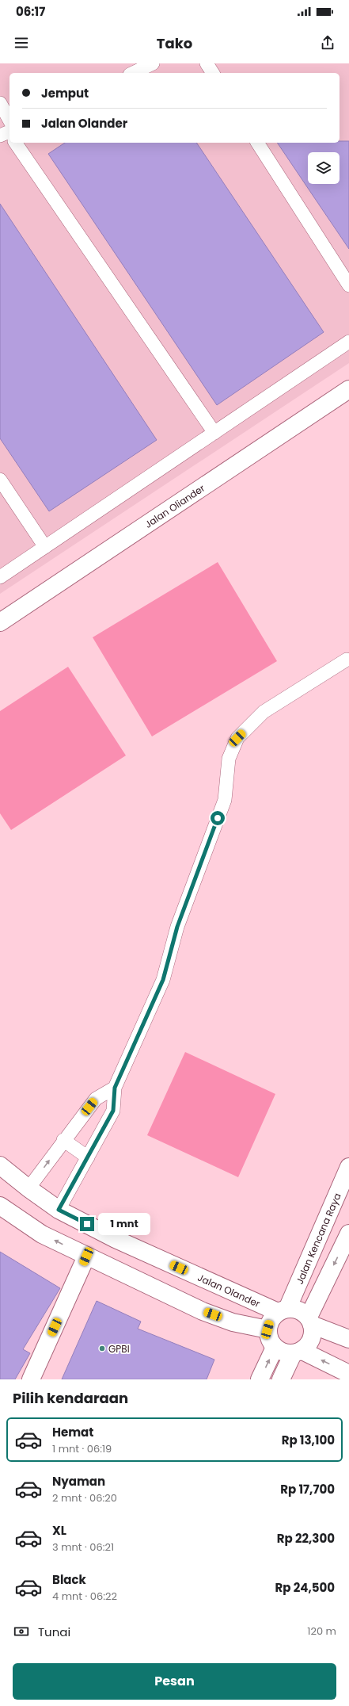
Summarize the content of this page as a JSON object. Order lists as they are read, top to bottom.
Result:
{
  "streets": {
    "street": ["Jalan Oliander", "Jalan Kencana Raya", "Jalan Olander"]
  },
  "crossings": [
    ["Jalan Kencana Raya", "Jalan Olander"]
  ],
  "places": ["GPBI"],
  "page": {
    "status": "06:17",
    "header": "Tako",
    "banner": ["Jemput", "Jalan Olander"],
    "bubble": "1 mnt",
    "heading": "Pilih kendaraan",
    "list": [
      {
        "name": "Hemat",
        "note": "1 mnt · 06:19",
        "value": "Rp 13,100"
      },
      {
        "name": "Nyaman",
        "note": "2 mnt · 06:20",
        "value": "Rp 17,700"
      },
      {
        "name": "XL",
        "note": "3 mnt · 06:21",
        "value": "Rp 22,300"
      },
      {
        "name": "Black",
        "note": "4 mnt · 06:22",
        "value": "Rp 24,500"
      }
    ],
    "pay": ["Tunai", "120 m"],
    "buttons": "Pesan"
  }
}
